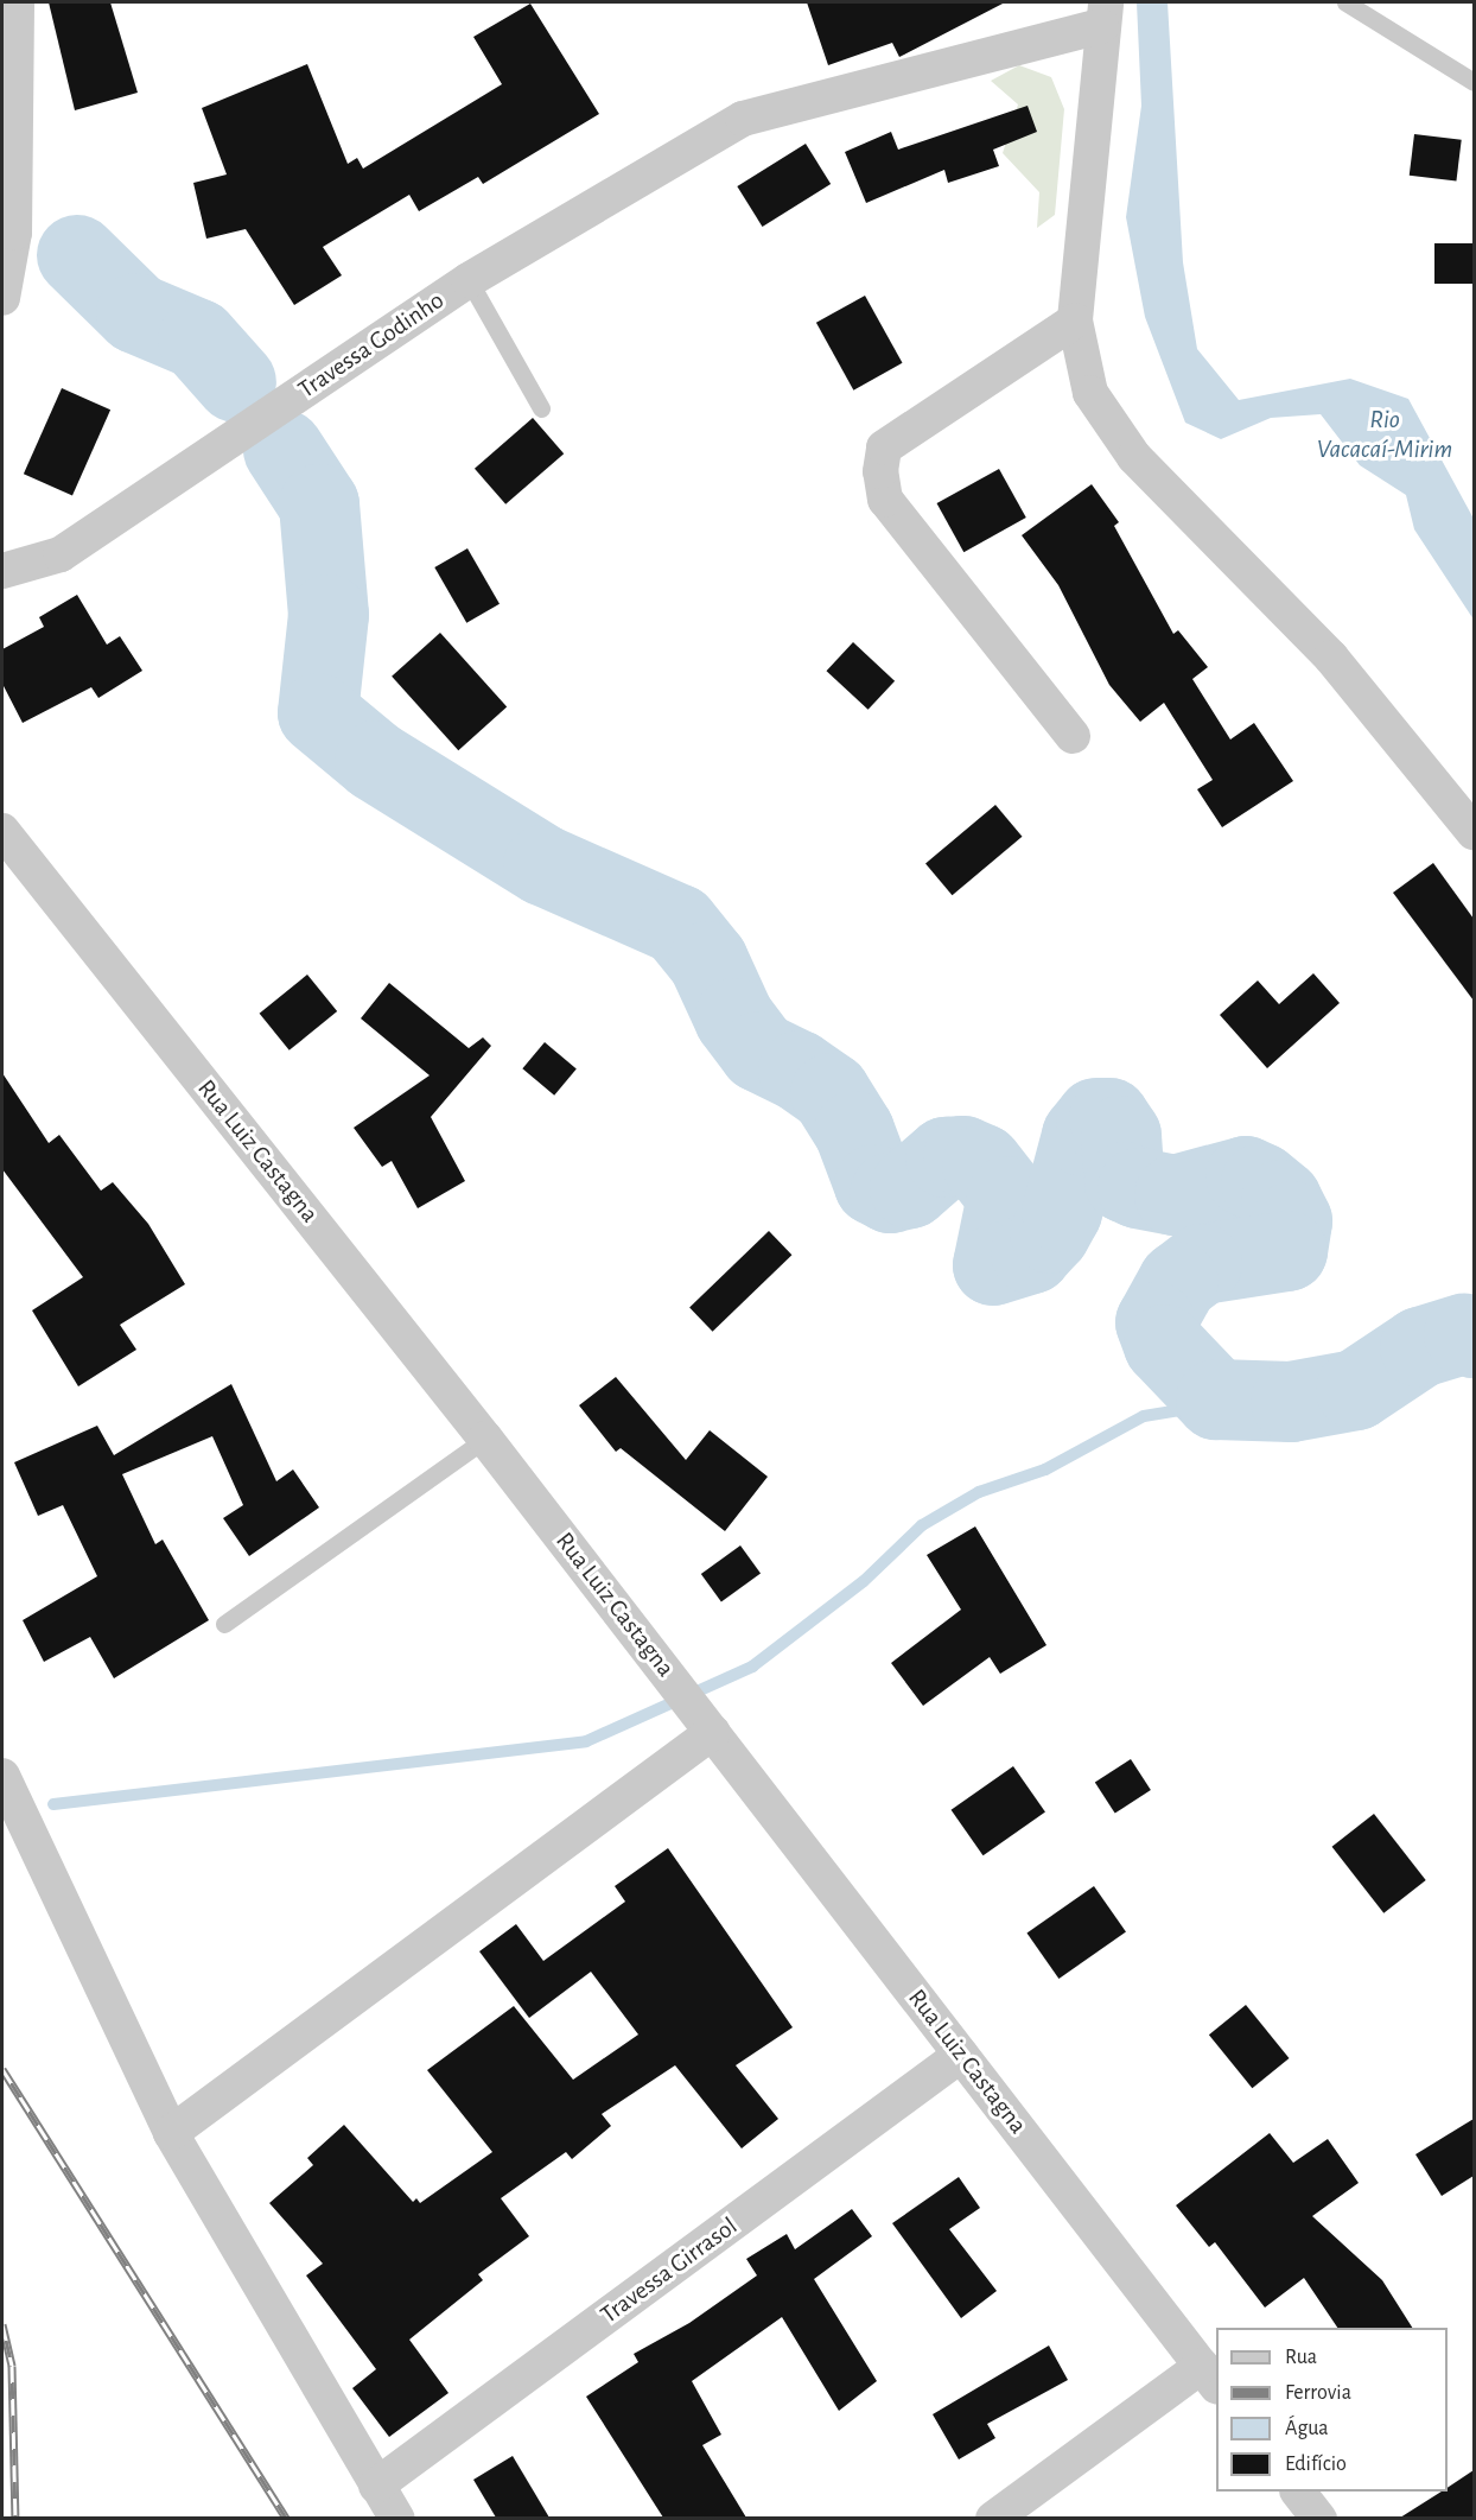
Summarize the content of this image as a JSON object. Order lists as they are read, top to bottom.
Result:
{
  "streets": {
    "street": ["Travessa Godinho", "Rua Luiz Castagna", "Travessa Girrasol"]
  },
  "crossings": [
    ["Rua Luiz Castagna", "Travessa Girrasol"]
  ],
  "water": ["Rio Vacacaí-Mirim"],
  "legend": [
    "Rua",
    "Ferrovia",
    "Água",
    "Edifício"
  ]
}
